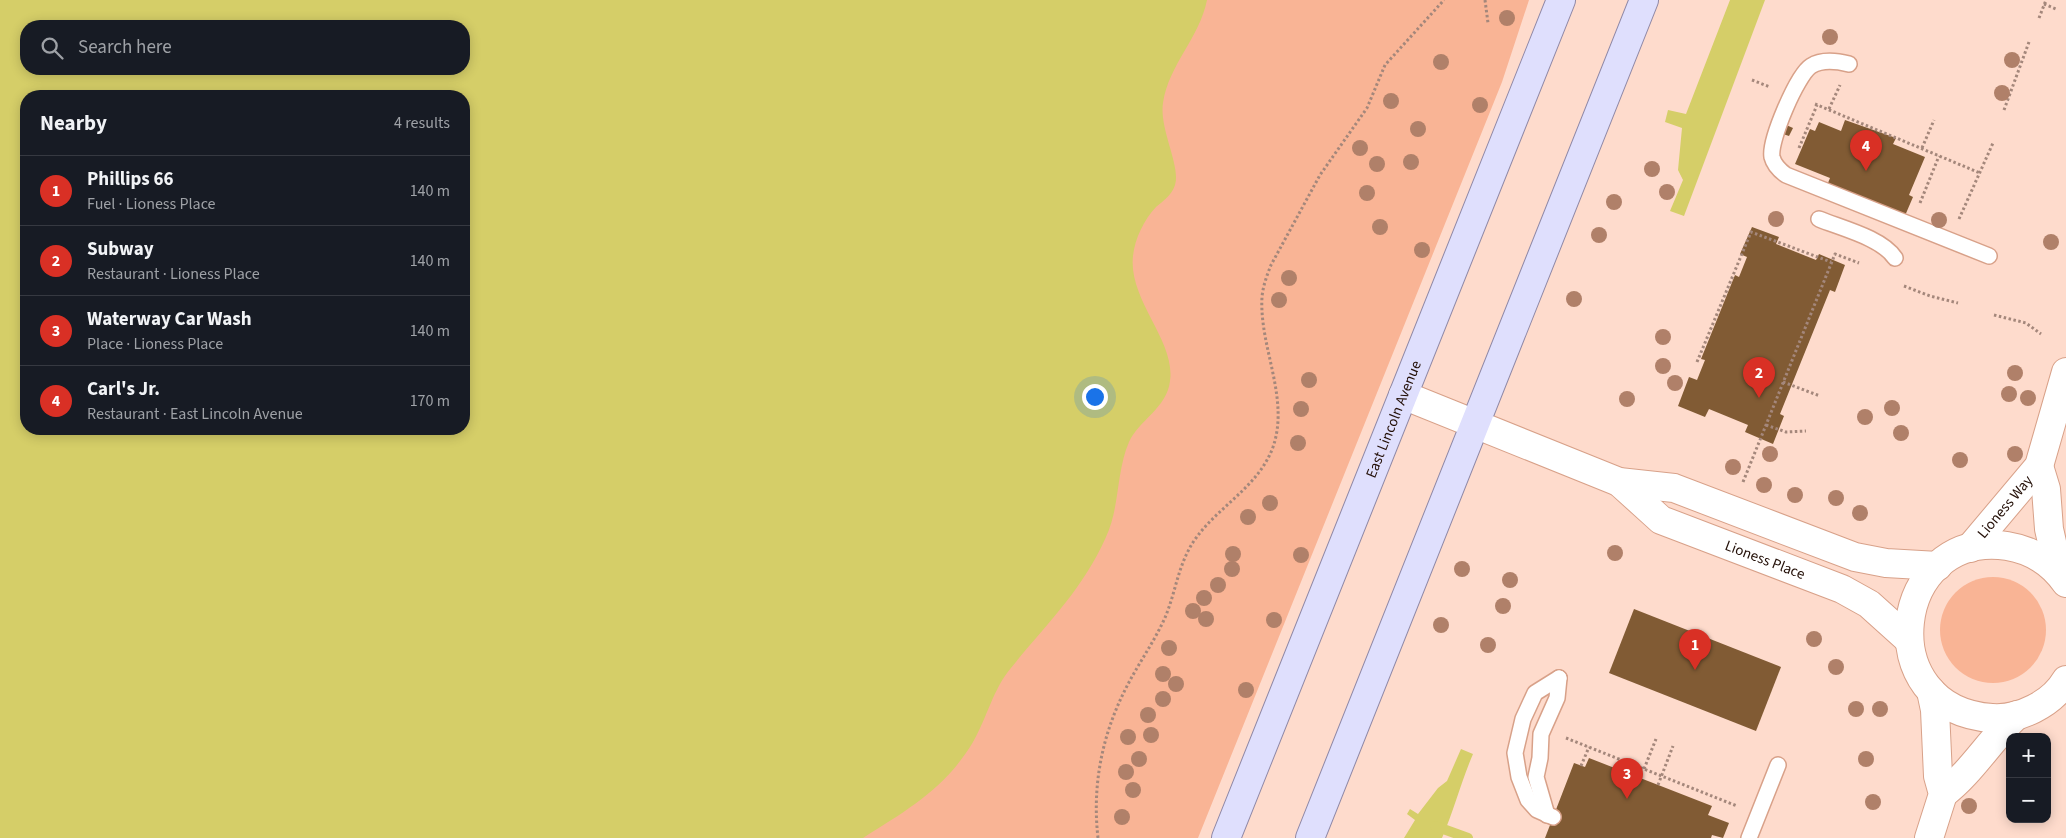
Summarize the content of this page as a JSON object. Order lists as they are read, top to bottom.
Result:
{
  "streets": {
    "main road": ["East Lincoln Avenue"],
    "street": ["Lioness Way", "Lioness Place"]
  },
  "crossings": [
    ["East Lincoln Avenue", "Lioness Place"]
  ],
  "page": {
    "search": "Search here",
    "heading": ["Nearby", "4 results"],
    "pins": [
      "4",
      "2",
      "1",
      "3"
    ],
    "list": [
      {
        "mark": "1",
        "name": "Phillips 66",
        "note": "Fuel · Lioness Place",
        "value": "140 m"
      },
      {
        "mark": "2",
        "name": "Subway",
        "note": "Restaurant · Lioness Place",
        "value": "140 m"
      },
      {
        "mark": "3",
        "name": "Waterway Car Wash",
        "note": "Place · Lioness Place",
        "value": "140 m"
      },
      {
        "mark": "4",
        "name": "Carl's Jr.",
        "note": "Restaurant · East Lincoln Avenue",
        "value": "170 m"
      }
    ],
    "map_buttons": ["+", "−"]
  }
}
